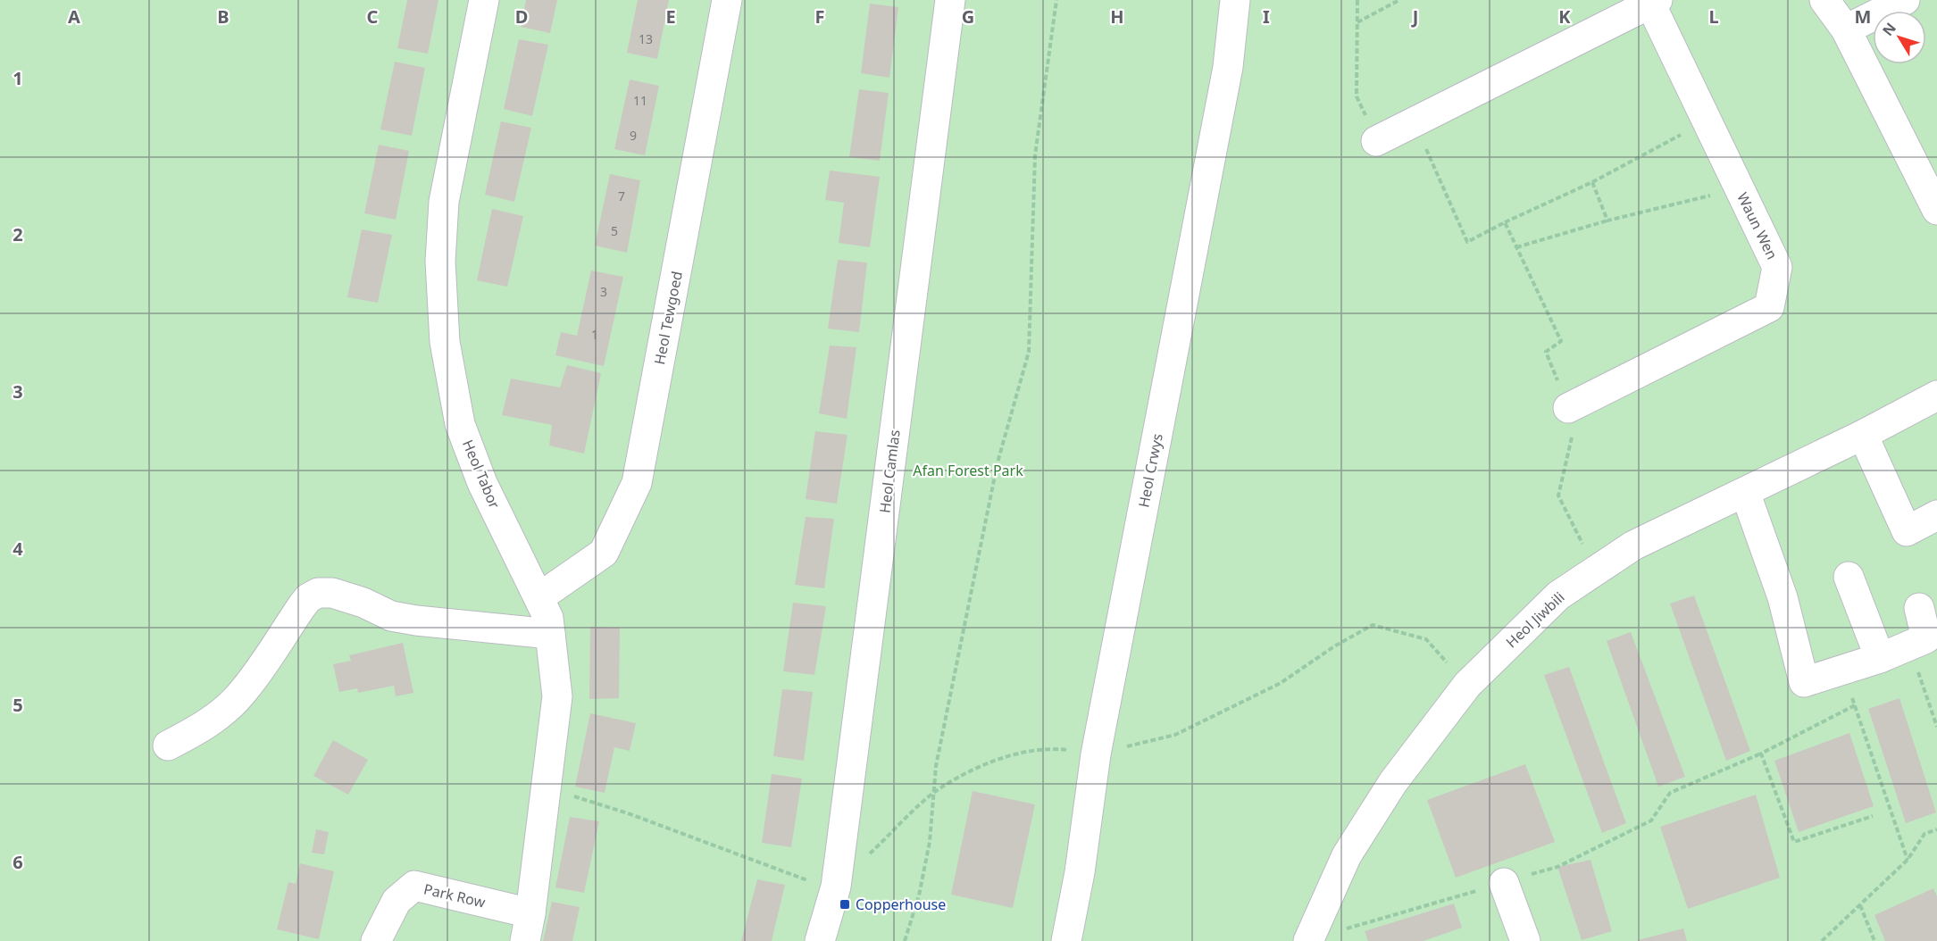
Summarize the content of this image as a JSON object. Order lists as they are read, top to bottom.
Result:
{
  "streets": {
    "street": [
      "Waun Wen",
      "Heol Tewgoed",
      "Heol Crwys",
      "Heol Camlas",
      "Heol Tabor",
      "Heol Jiwbili",
      "Park Row"
    ]
  },
  "crossings": [
    ["Heol Tewgoed", "Heol Tabor"],
    ["Heol Tabor", "Park Row"]
  ],
  "parks": ["Afan Forest Park"],
  "places": {
    "transit": ["Copperhouse"]
  },
  "house_numbers": [
    "13",
    "11",
    "9",
    "7",
    "5",
    "3",
    "1"
  ],
  "north": "top left",
  "grid": {
    "columns": [
      "A",
      "B",
      "C",
      "D",
      "E",
      "F",
      "G",
      "H",
      "I",
      "J",
      "K",
      "L",
      "M"
    ],
    "rows": [
      "1",
      "2",
      "3",
      "4",
      "5",
      "6"
    ]
  }
}
